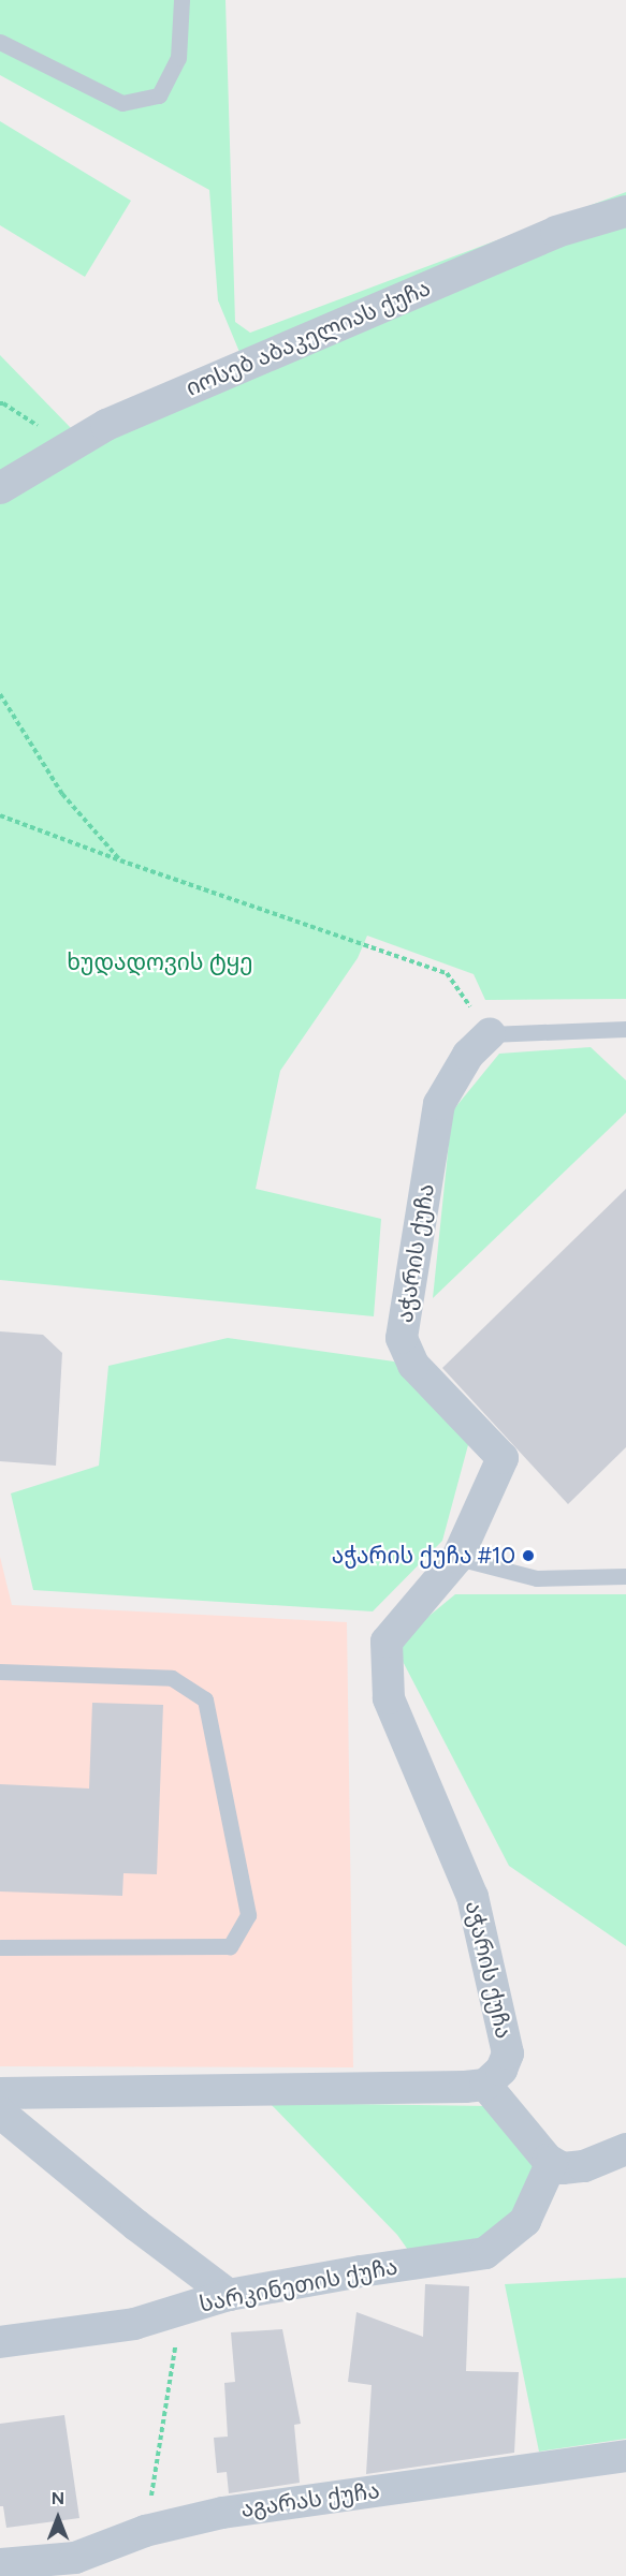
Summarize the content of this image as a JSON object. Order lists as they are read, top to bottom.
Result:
{
  "streets": {
    "street": [
      "იოსებ აბაკელიას ქუჩა",
      "აჭარის ქუჩა",
      "სარკინეთის ქუჩა",
      "აგარას ქუჩა"
    ]
  },
  "parks": ["ხუდადოვის ტყე"],
  "places": ["აჭარის ქუჩა #10"],
  "north": "top"
}
